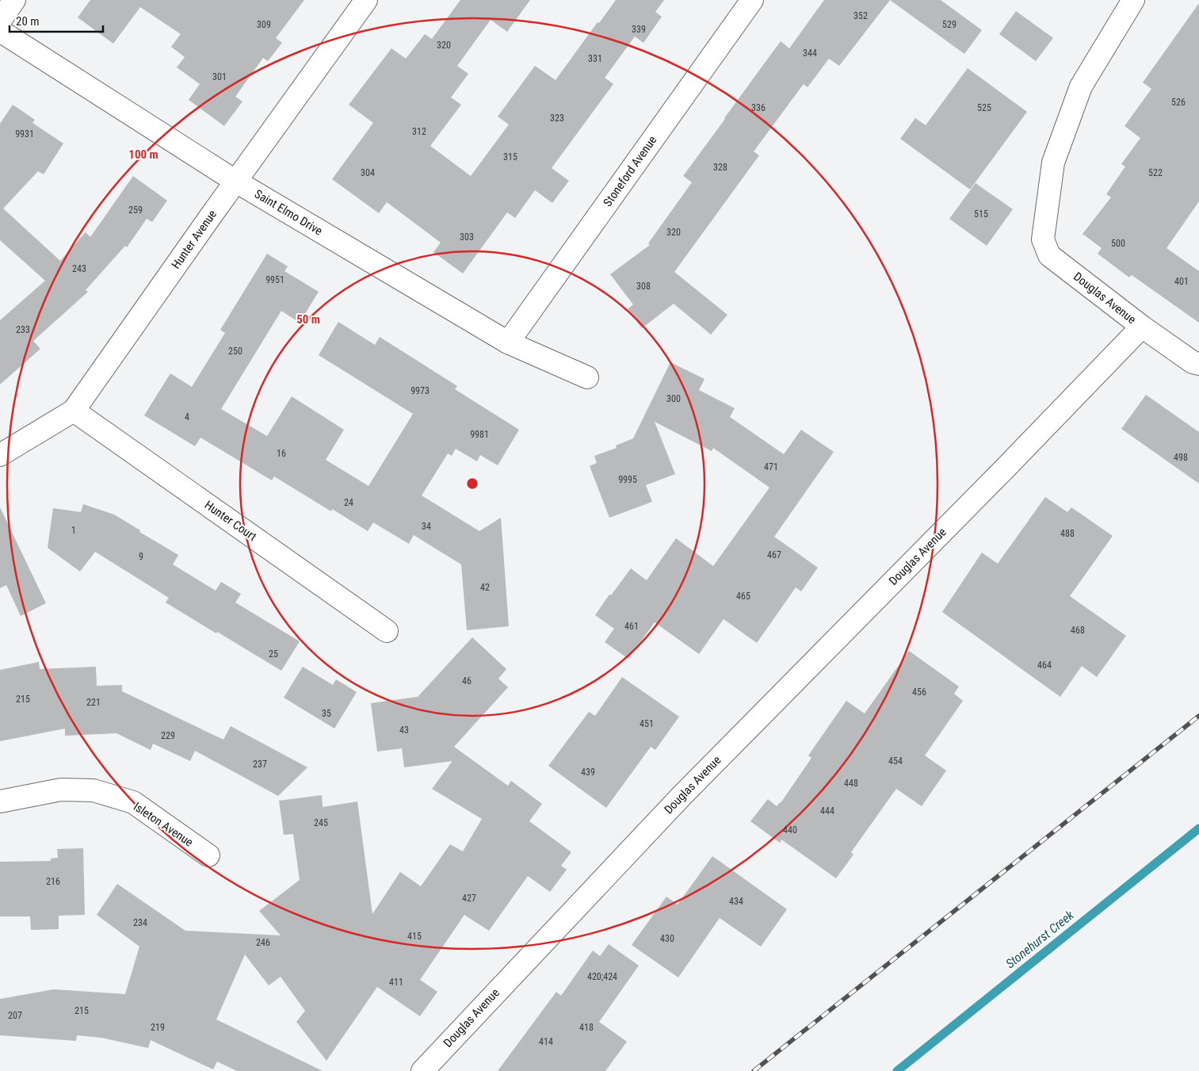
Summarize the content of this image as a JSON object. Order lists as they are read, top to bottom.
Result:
{
  "streets": {
    "street": [
      "Stoneford Avenue",
      "Saint Elmo Drive",
      "Hunter Avenue",
      "Douglas Avenue",
      "Hunter Court",
      "Isleton Avenue"
    ]
  },
  "crossings": [
    ["Stoneford Avenue", "Saint Elmo Drive"],
    ["Saint Elmo Drive", "Hunter Avenue"],
    ["Hunter Avenue", "Hunter Court"]
  ],
  "water": ["Stonehurst Creek"],
  "house_numbers": [
    "352",
    "309",
    "529",
    "339",
    "320",
    "344",
    "331",
    "301",
    "526",
    "336",
    "525",
    "323",
    "312",
    "9931",
    "315",
    "328",
    "304",
    "522",
    "259",
    "515",
    "320",
    "303",
    "500",
    "243",
    "9951",
    "401",
    "308",
    "233",
    "250",
    "9973",
    "300",
    "4",
    "9981",
    "16",
    "498",
    "471",
    "9995",
    "24",
    "34",
    "1",
    "488",
    "467",
    "9",
    "42",
    "465",
    "461",
    "468",
    "25",
    "464",
    "46",
    "456",
    "215",
    "221",
    "35",
    "451",
    "43",
    "229",
    "454",
    "237",
    "439",
    "448",
    "444",
    "245",
    "440",
    "216",
    "427",
    "434",
    "234",
    "415",
    "430",
    "246",
    "420;424",
    "411",
    "215",
    "207",
    "219",
    "418",
    "414"
  ],
  "scale_bar": "20 m",
  "rings": ["100 m", "50 m"]
}
